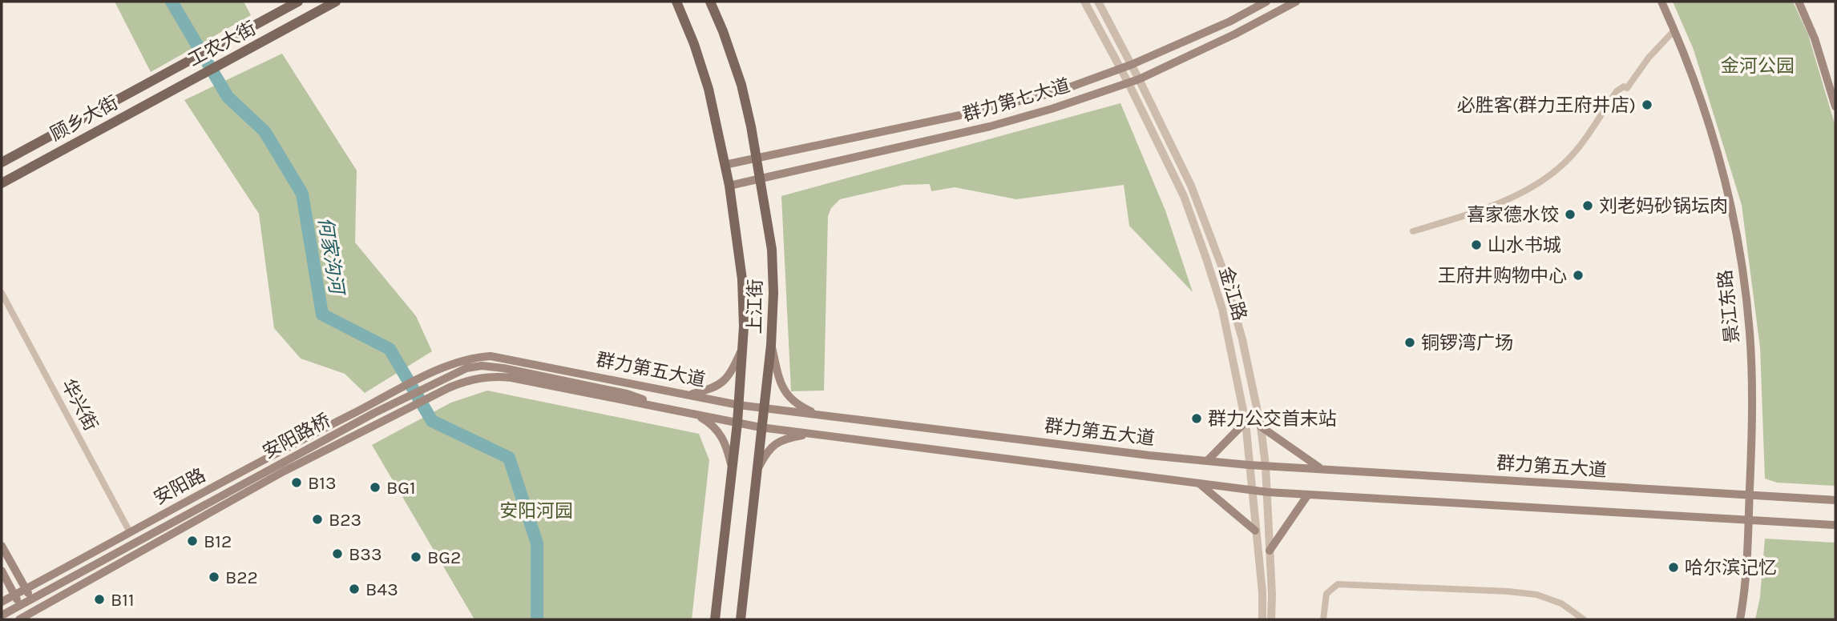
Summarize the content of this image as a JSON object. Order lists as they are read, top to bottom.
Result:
{
  "streets": {
    "main road": [
      "工农大街",
      "群力第七大道",
      "顾乡大街",
      "上江街",
      "景江东路",
      "群力第五大道",
      "安阳路桥",
      "安阳路"
    ],
    "street": ["金江路", "华兴街"]
  },
  "crossings": [
    ["工农大街", "顾乡大街"],
    ["群力第七大道", "金江路"],
    ["群力第七大道", "上江街"],
    ["金江路", "群力第五大道"],
    ["上江街", "群力第五大道"],
    ["景江东路", "群力第五大道"],
    ["群力第五大道", "安阳路桥"],
    ["群力第五大道", "安阳路"],
    ["华兴街", "安阳路"]
  ],
  "water": ["何家沟河"],
  "parks": ["金河公园", "安阳河园"],
  "places": [
    "必胜客(群力王府井店)",
    "刘老妈砂锅坛肉",
    "喜家德水饺",
    "山水书城",
    "王府井购物中心",
    "铜锣湾广场",
    "群力公交首末站",
    "B13",
    "BG1",
    "B23",
    "B12",
    "B33",
    "BG2",
    "哈尔滨记忆",
    "B22",
    "B43",
    "B11"
  ]
}
